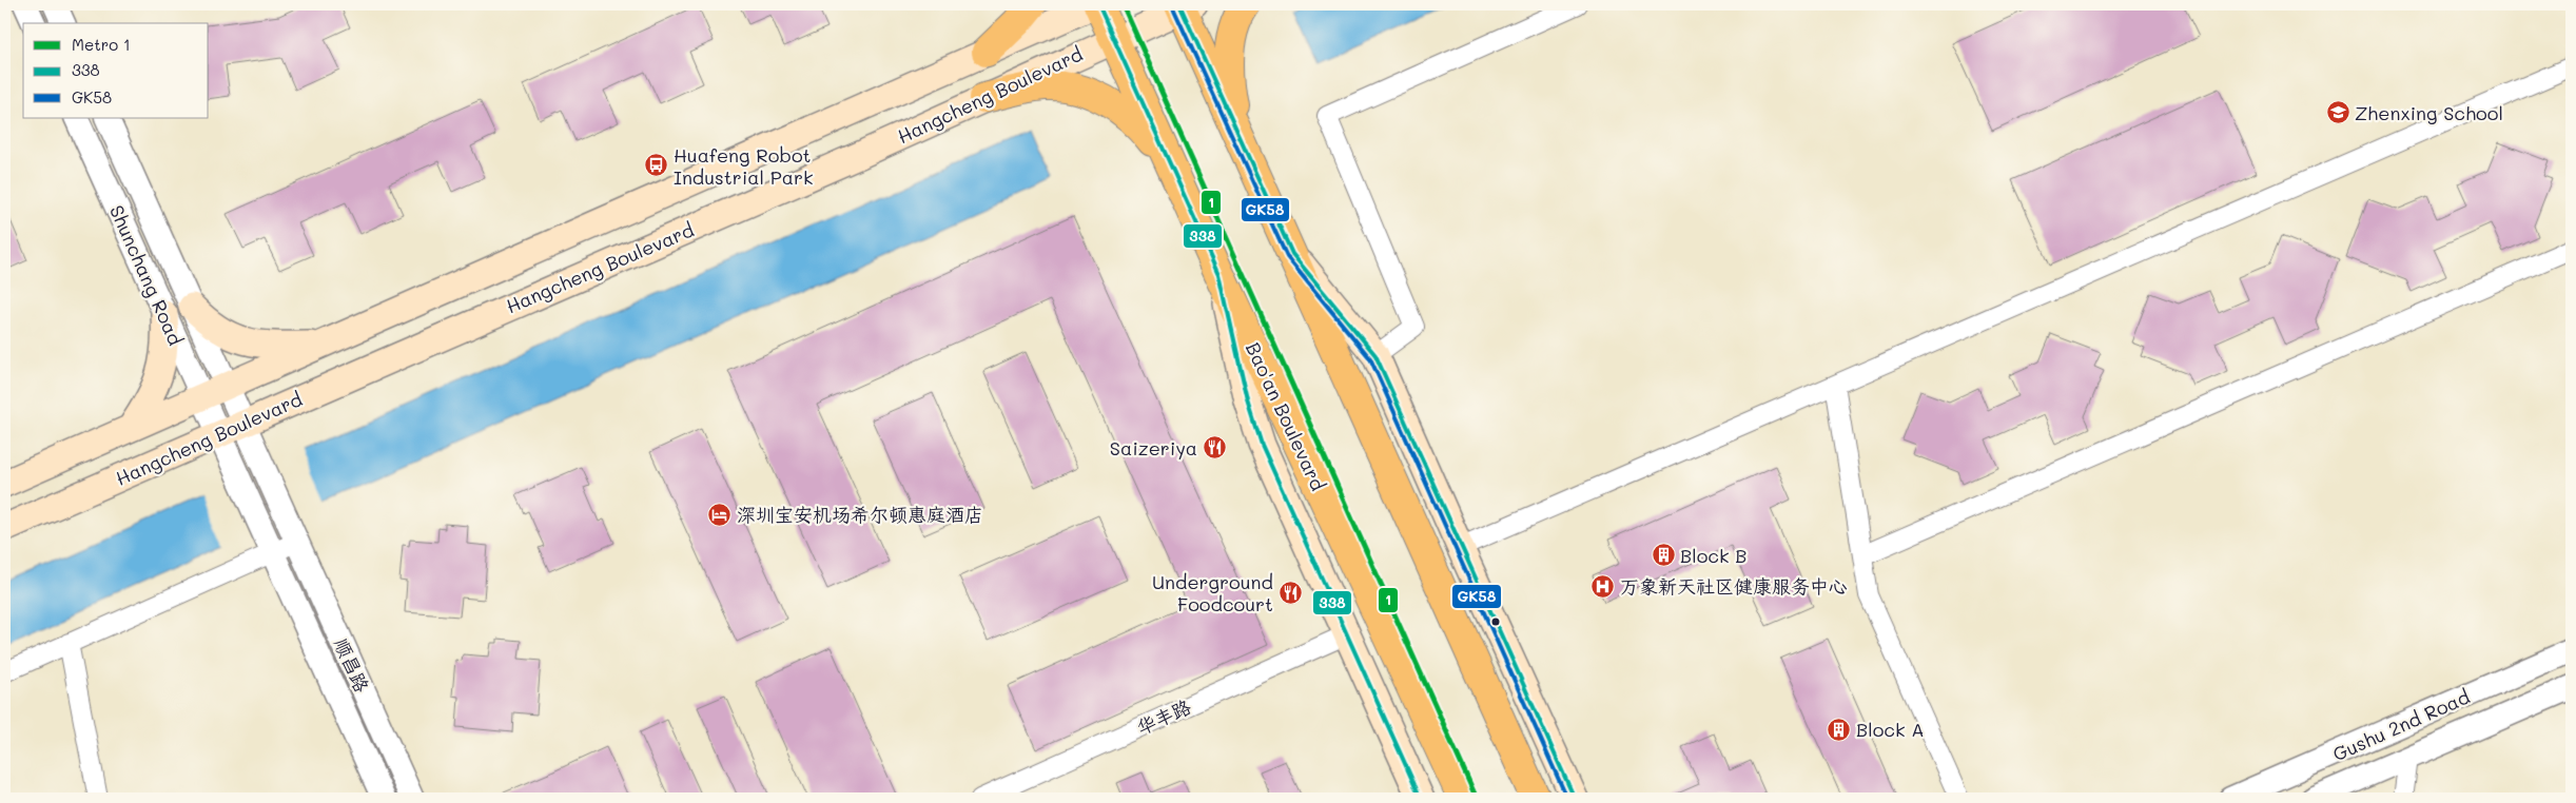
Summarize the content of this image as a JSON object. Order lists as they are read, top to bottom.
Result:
{
  "streets": {
    "main road": ["Hangcheng Boulevard", "Bao'an Boulevard"],
    "street": [
      "Shunchang Road",
      "顺昌路",
      "华丰路",
      "Gushu 2nd Road"
    ]
  },
  "crossings": [
    ["Hangcheng Boulevard", "Shunchang Road"],
    ["Hangcheng Boulevard", "Bao'an Boulevard"],
    ["Shunchang Road", "顺昌路"]
  ],
  "places": {
    "school or university": ["Zhenxing School"],
    "bus stop": ["Huafeng Robot Industrial Park"],
    "restaurant": ["Saizeriya", "Underground Foodcourt"],
    "hotel": ["深圳宝安机场希尔顿惠庭酒店"],
    "building": ["Block B", "Block A"],
    "hospital": ["万象新天社区健康服务中心"]
  },
  "lines": ["metro line 1", "transit line 338", "transit line GK58"],
  "legend": ["Metro 1", "338", "GK58"]
}
